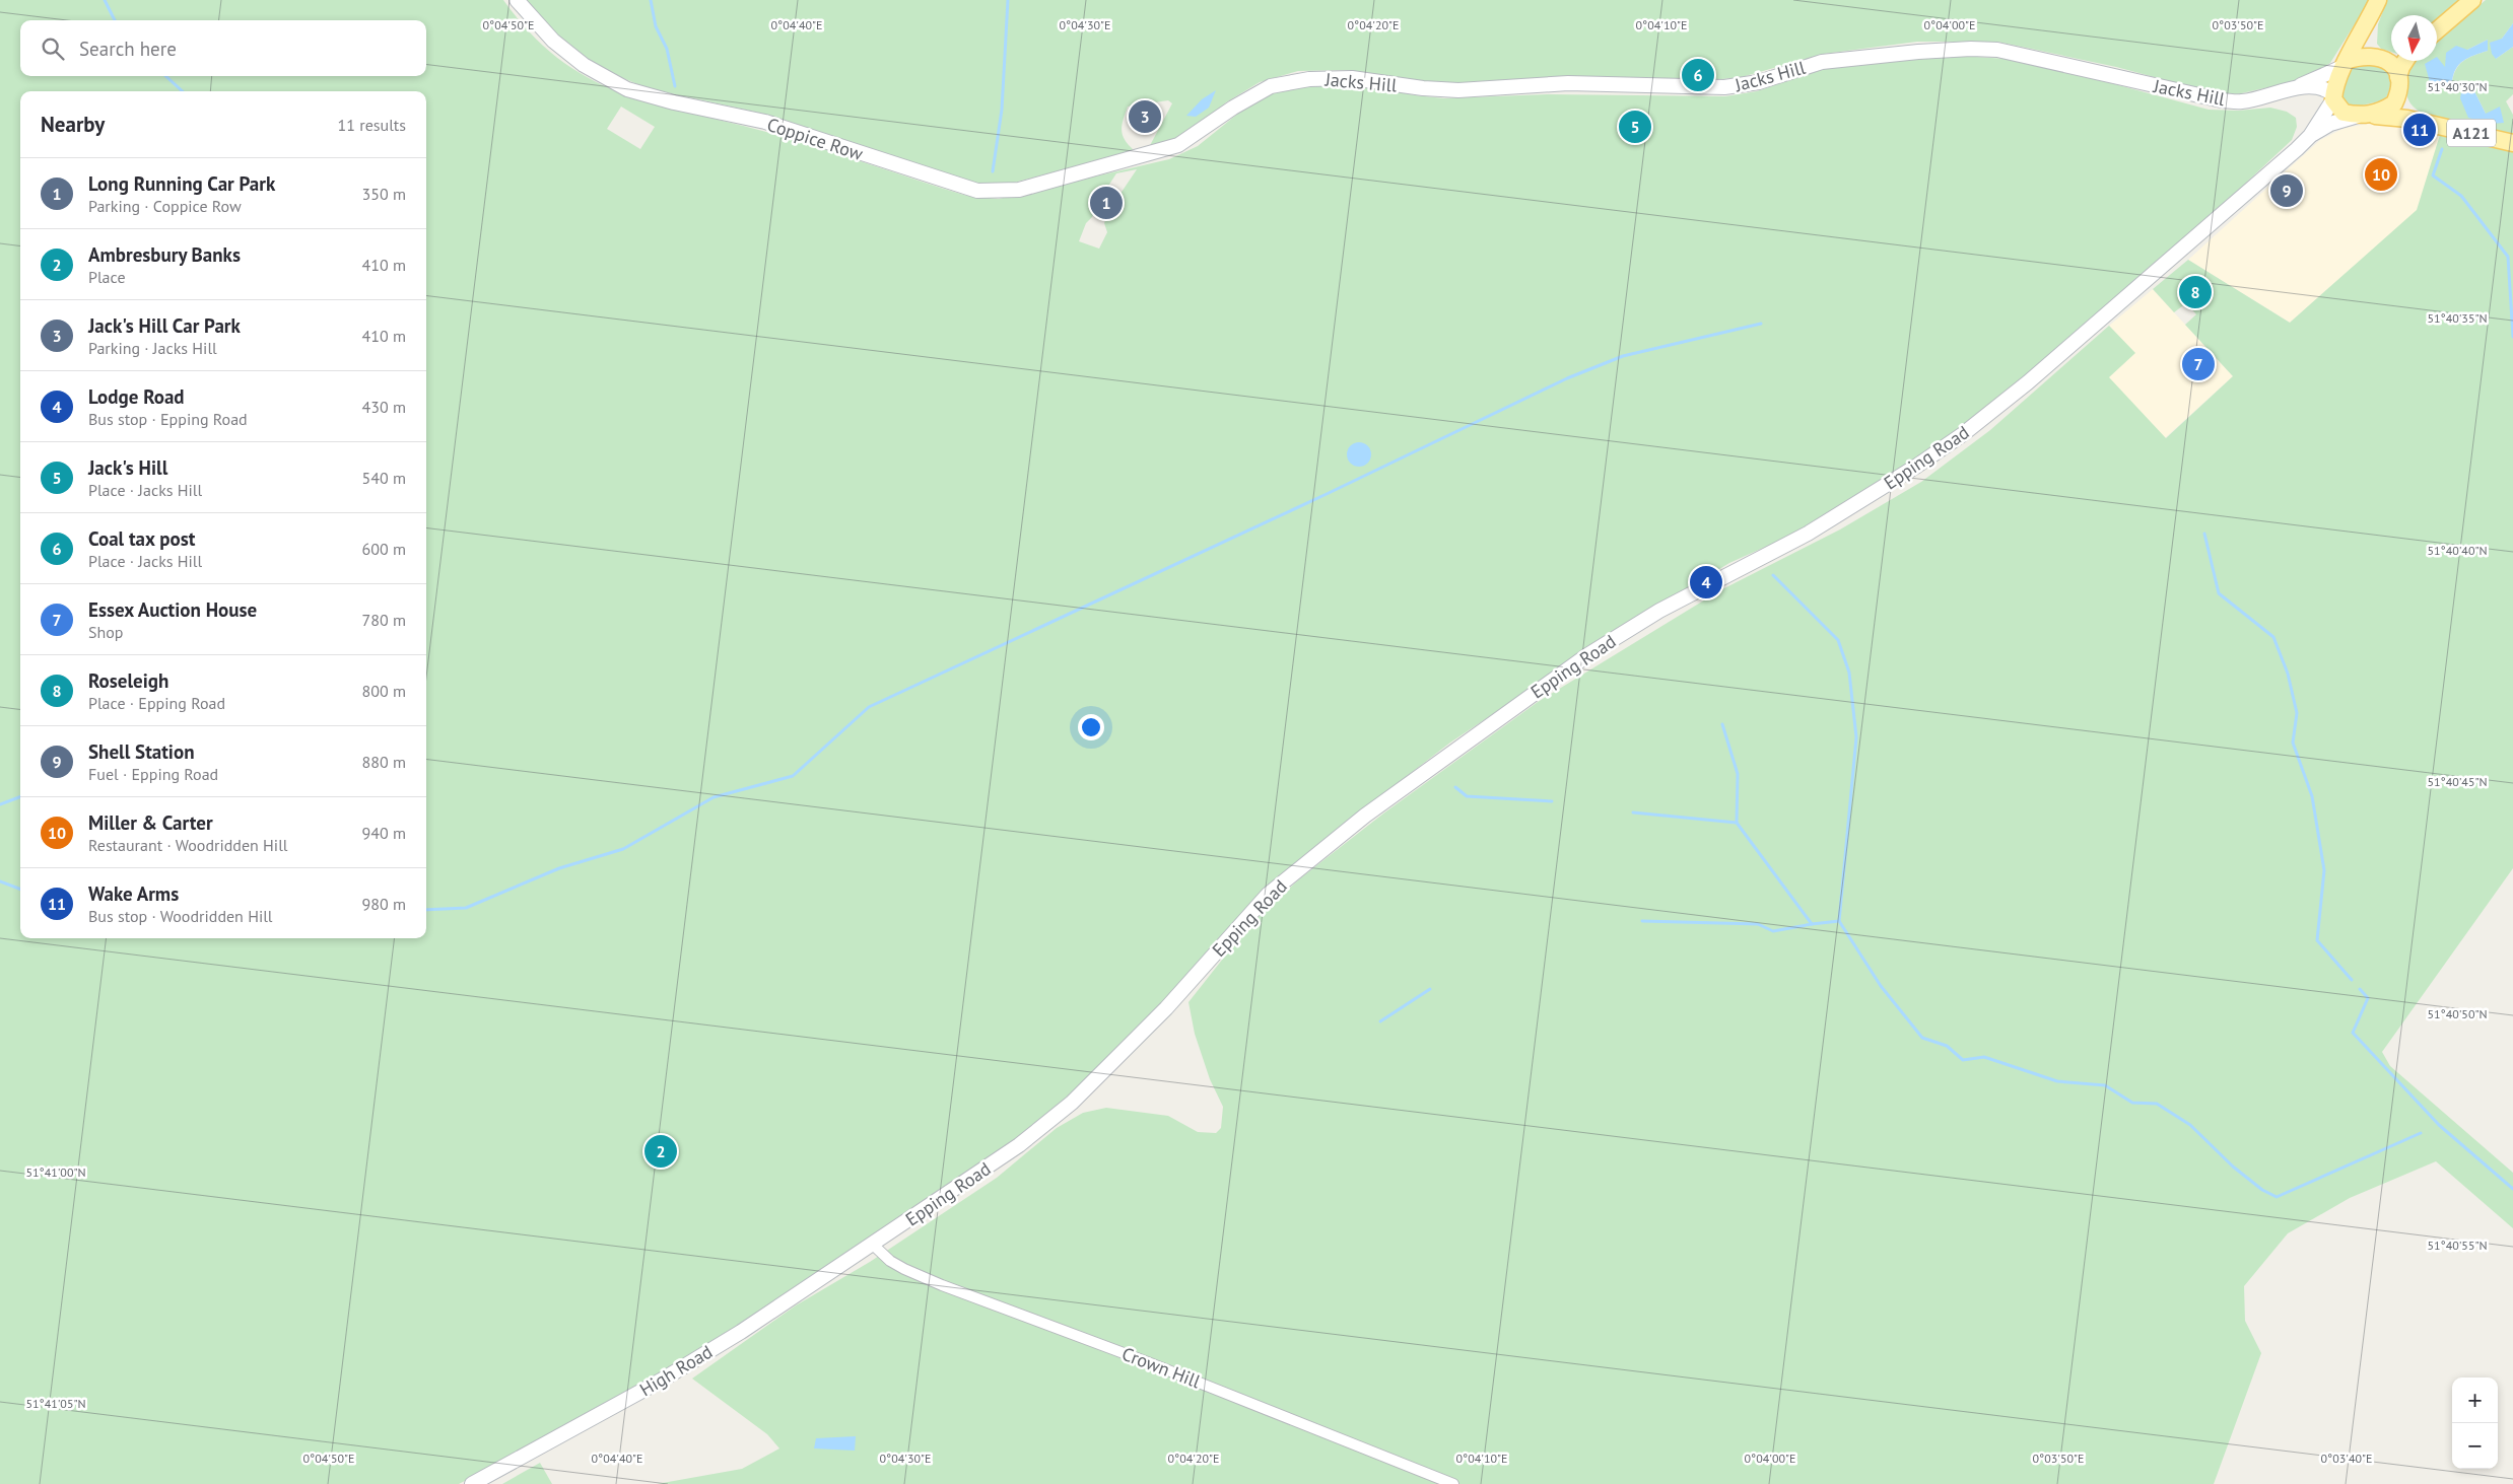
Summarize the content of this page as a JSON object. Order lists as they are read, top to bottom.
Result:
{
  "streets": {
    "main road": [
      "Jacks Hill",
      "A121",
      "Coppice Row",
      "Epping Road",
      "High Road"
    ],
    "street": ["Crown Hill"]
  },
  "crossings": [
    ["Jacks Hill", "Coppice Row"],
    ["A121", "Epping Road"],
    ["Epping Road", "Crown Hill"],
    ["Epping Road", "High Road"],
    ["Crown Hill", "High Road"]
  ],
  "north": "bottom",
  "page": {
    "search": "Search here",
    "pins": [
      "6",
      "3",
      "5",
      "11",
      "10",
      "9",
      "1",
      "8",
      "7",
      "4",
      "2"
    ],
    "heading": ["Nearby", "11 results"],
    "list": [
      {
        "mark": "1",
        "name": "Long Running Car Park",
        "note": "Parking · Coppice Row",
        "value": "350 m"
      },
      {
        "mark": "2",
        "name": "Ambresbury Banks",
        "note": "Place",
        "value": "410 m"
      },
      {
        "mark": "3",
        "name": "Jack's Hill Car Park",
        "note": "Parking · Jacks Hill",
        "value": "410 m"
      },
      {
        "mark": "4",
        "name": "Lodge Road",
        "note": "Bus stop · Epping Road",
        "value": "430 m"
      },
      {
        "mark": "5",
        "name": "Jack's Hill",
        "note": "Place · Jacks Hill",
        "value": "540 m"
      },
      {
        "mark": "6",
        "name": "Coal tax post",
        "note": "Place · Jacks Hill",
        "value": "600 m"
      },
      {
        "mark": "7",
        "name": "Essex Auction House",
        "note": "Shop",
        "value": "780 m"
      },
      {
        "mark": "8",
        "name": "Roseleigh",
        "note": "Place · Epping Road",
        "value": "800 m"
      },
      {
        "mark": "9",
        "name": "Shell Station",
        "note": "Fuel · Epping Road",
        "value": "880 m"
      },
      {
        "mark": "10",
        "name": "Miller & Carter",
        "note": "Restaurant · Woodridden Hill",
        "value": "940 m"
      },
      {
        "mark": "11",
        "name": "Wake Arms",
        "note": "Bus stop · Woodridden Hill",
        "value": "980 m"
      }
    ],
    "map_buttons": ["+", "−"]
  },
  "coordinates": [
    "0°04'50\"E",
    "0°04'40\"E",
    "0°04'30\"E",
    "0°04'20\"E",
    "0°04'10\"E",
    "0°04'00\"E",
    "0°03'50\"E",
    "51°40'30\"N",
    "51°40'35\"N",
    "51°40'40\"N",
    "51°40'45\"N",
    "51°40'50\"N",
    "51°41'00\"N",
    "51°40'55\"N",
    "51°41'05\"N",
    "0°03'40\"E"
  ]
}
